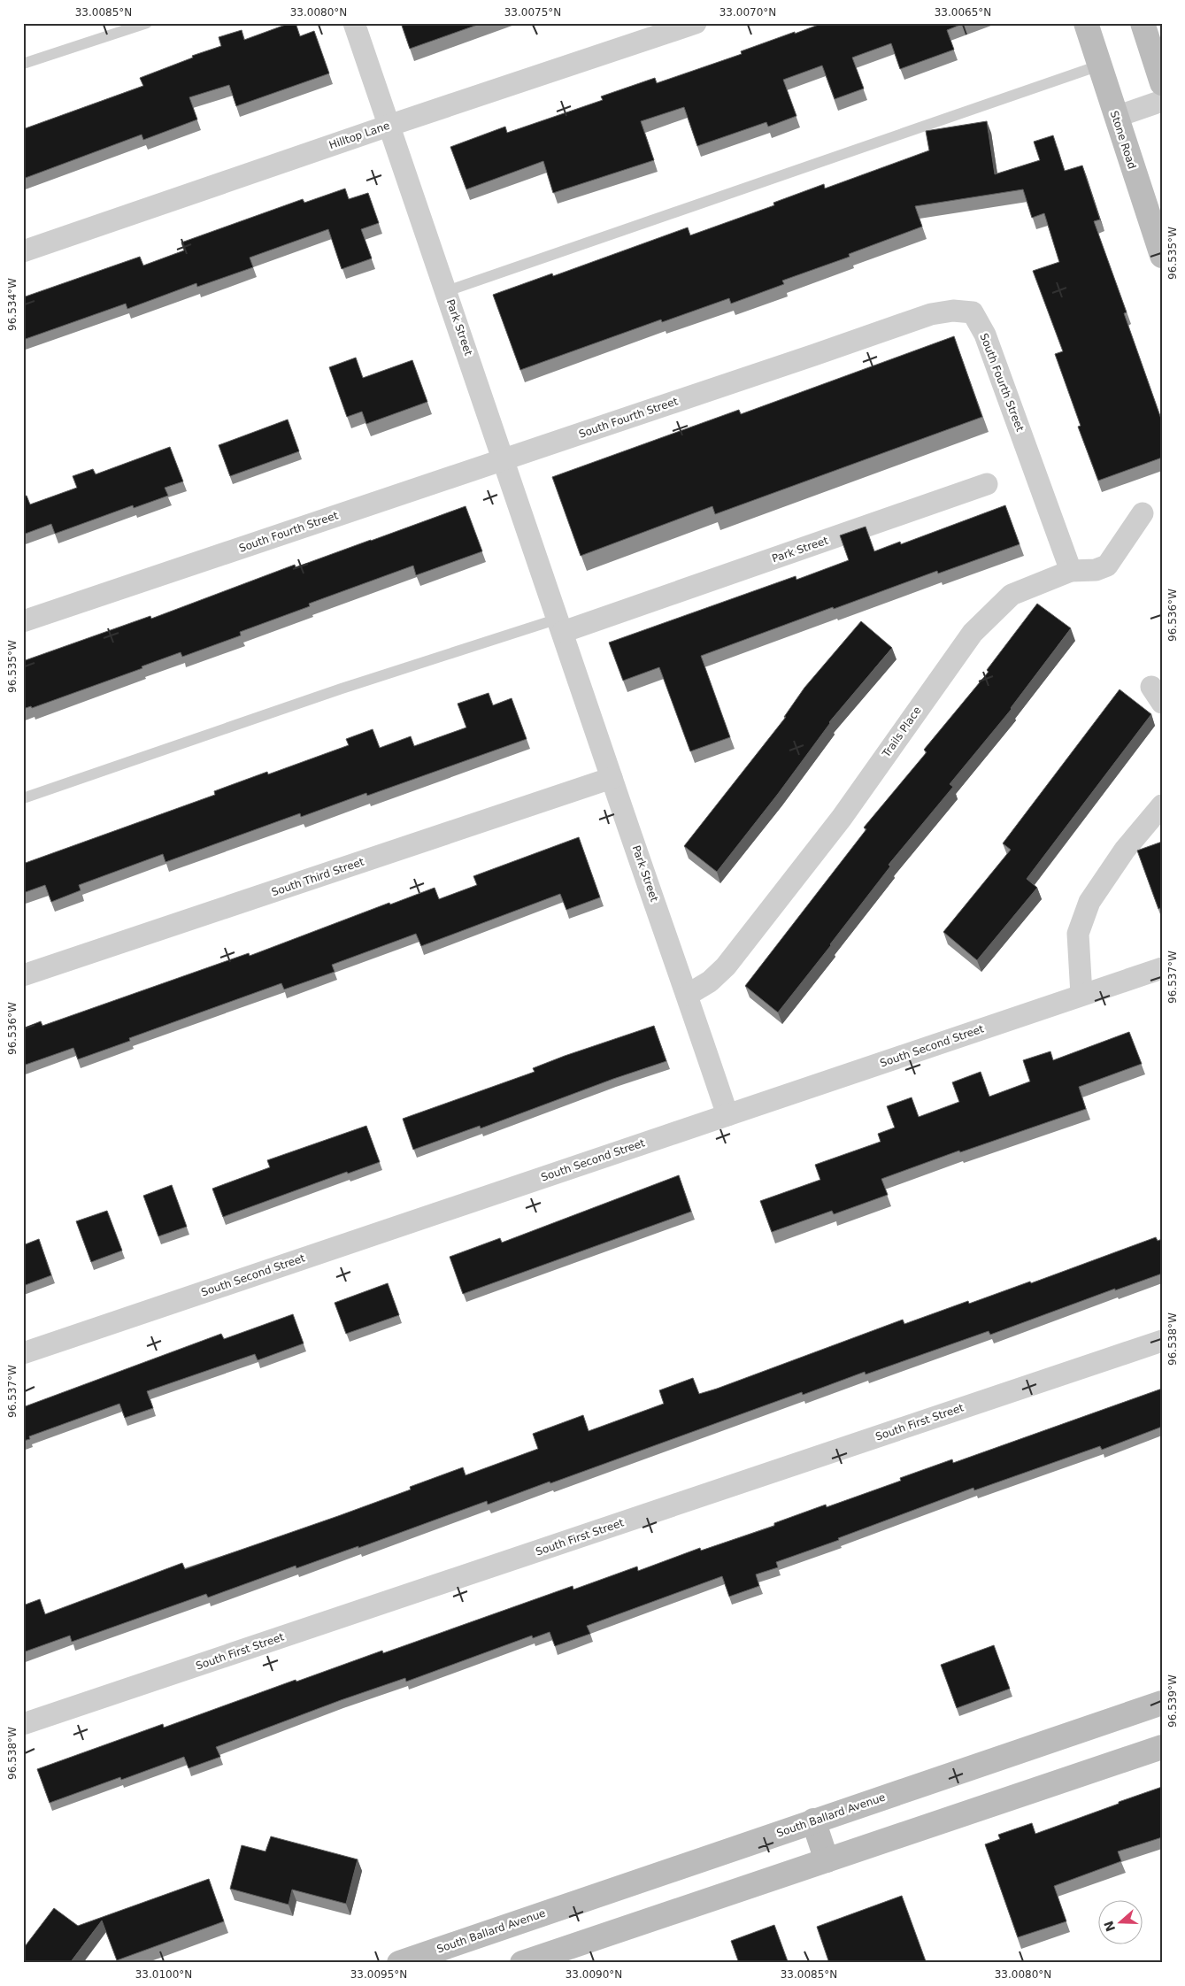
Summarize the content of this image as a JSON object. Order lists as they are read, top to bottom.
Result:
{
  "streets": {
    "main road": ["Stone Road", "South Ballard Avenue"],
    "street": [
      "Hilltop Lane",
      "Park Street",
      "South Fourth Street",
      "Trails Place",
      "South Third Street",
      "South Second Street",
      "South First Street"
    ]
  },
  "crossings": [
    ["Hilltop Lane", "Park Street"],
    ["Park Street", "South Fourth Street"],
    ["Park Street", "Trails Place"],
    ["Park Street", "South Third Street"],
    ["Park Street", "South Second Street"],
    ["South Fourth Street", "Trails Place"]
  ],
  "north": "left",
  "coordinates": [
    "33.0085°N",
    "33.0080°N",
    "33.0075°N",
    "33.0070°N",
    "33.0065°N",
    "96.535°W",
    "96.534°W",
    "96.536°W",
    "96.537°W",
    "96.538°W",
    "96.539°W",
    "33.0100°N",
    "33.0095°N",
    "33.0090°N"
  ]
}
